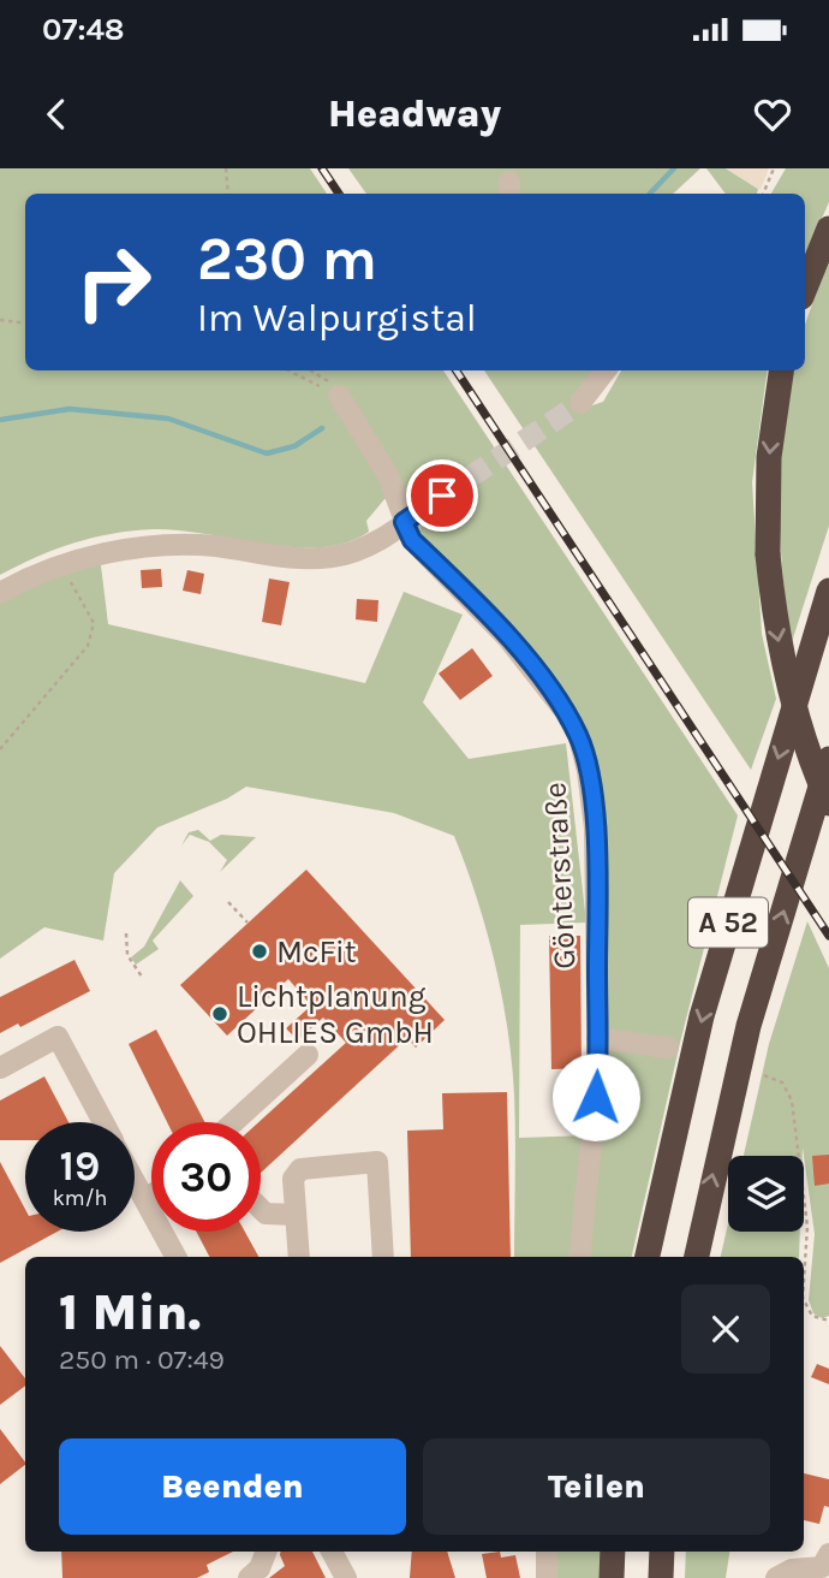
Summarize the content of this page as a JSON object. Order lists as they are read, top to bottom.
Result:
{
  "streets": {
    "highway": ["A 52"],
    "street": ["Gönterstraße"]
  },
  "places": ["McFit", "Lichtplanung OHLIES GmbH"],
  "page": {
    "status": "07:48",
    "header": "Headway",
    "turn": ["230 m", "Im Walpurgistal"],
    "speed": "19 km/h",
    "limit": "30",
    "heading": ["1 Min.", "250 m · 07:49"],
    "buttons": ["Beenden", "Teilen"]
  }
}
